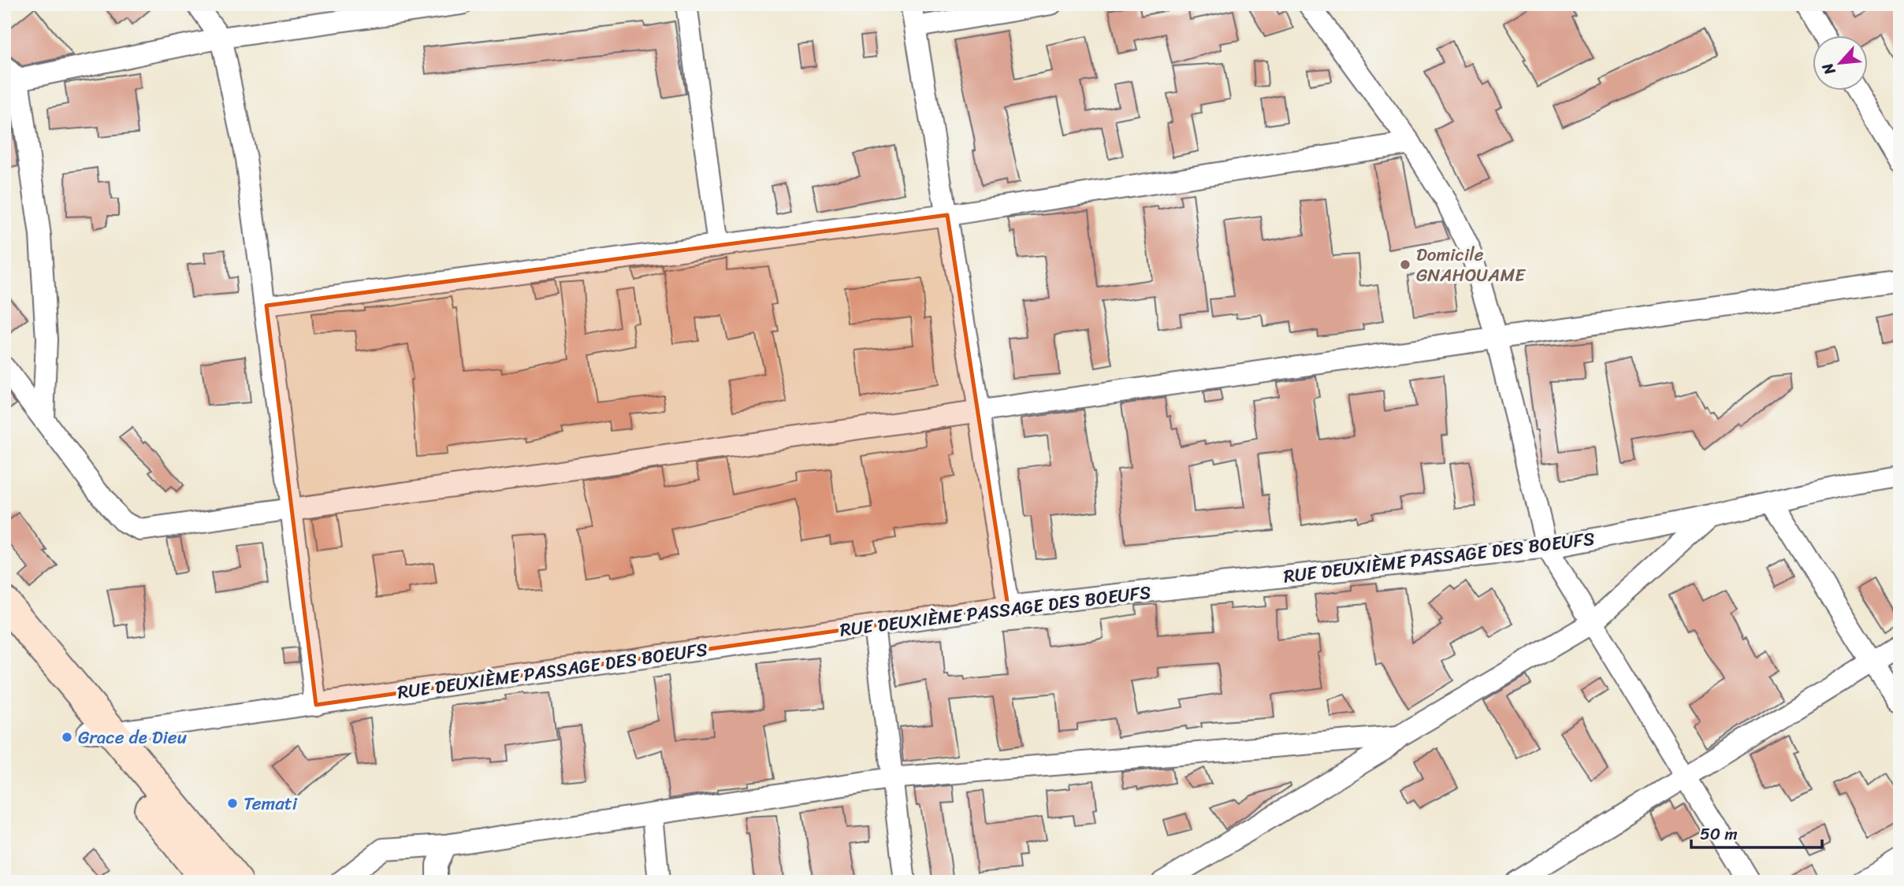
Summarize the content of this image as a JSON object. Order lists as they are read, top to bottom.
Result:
{
  "streets": {
    "street": ["RUE DEUXIÈME PASSAGE DES BOEUFS"]
  },
  "places": ["Domicile GNAHOUAME", "Grace de Dieu", "Temati"],
  "scale_bar": "50 m",
  "north": "bottom left"
}
